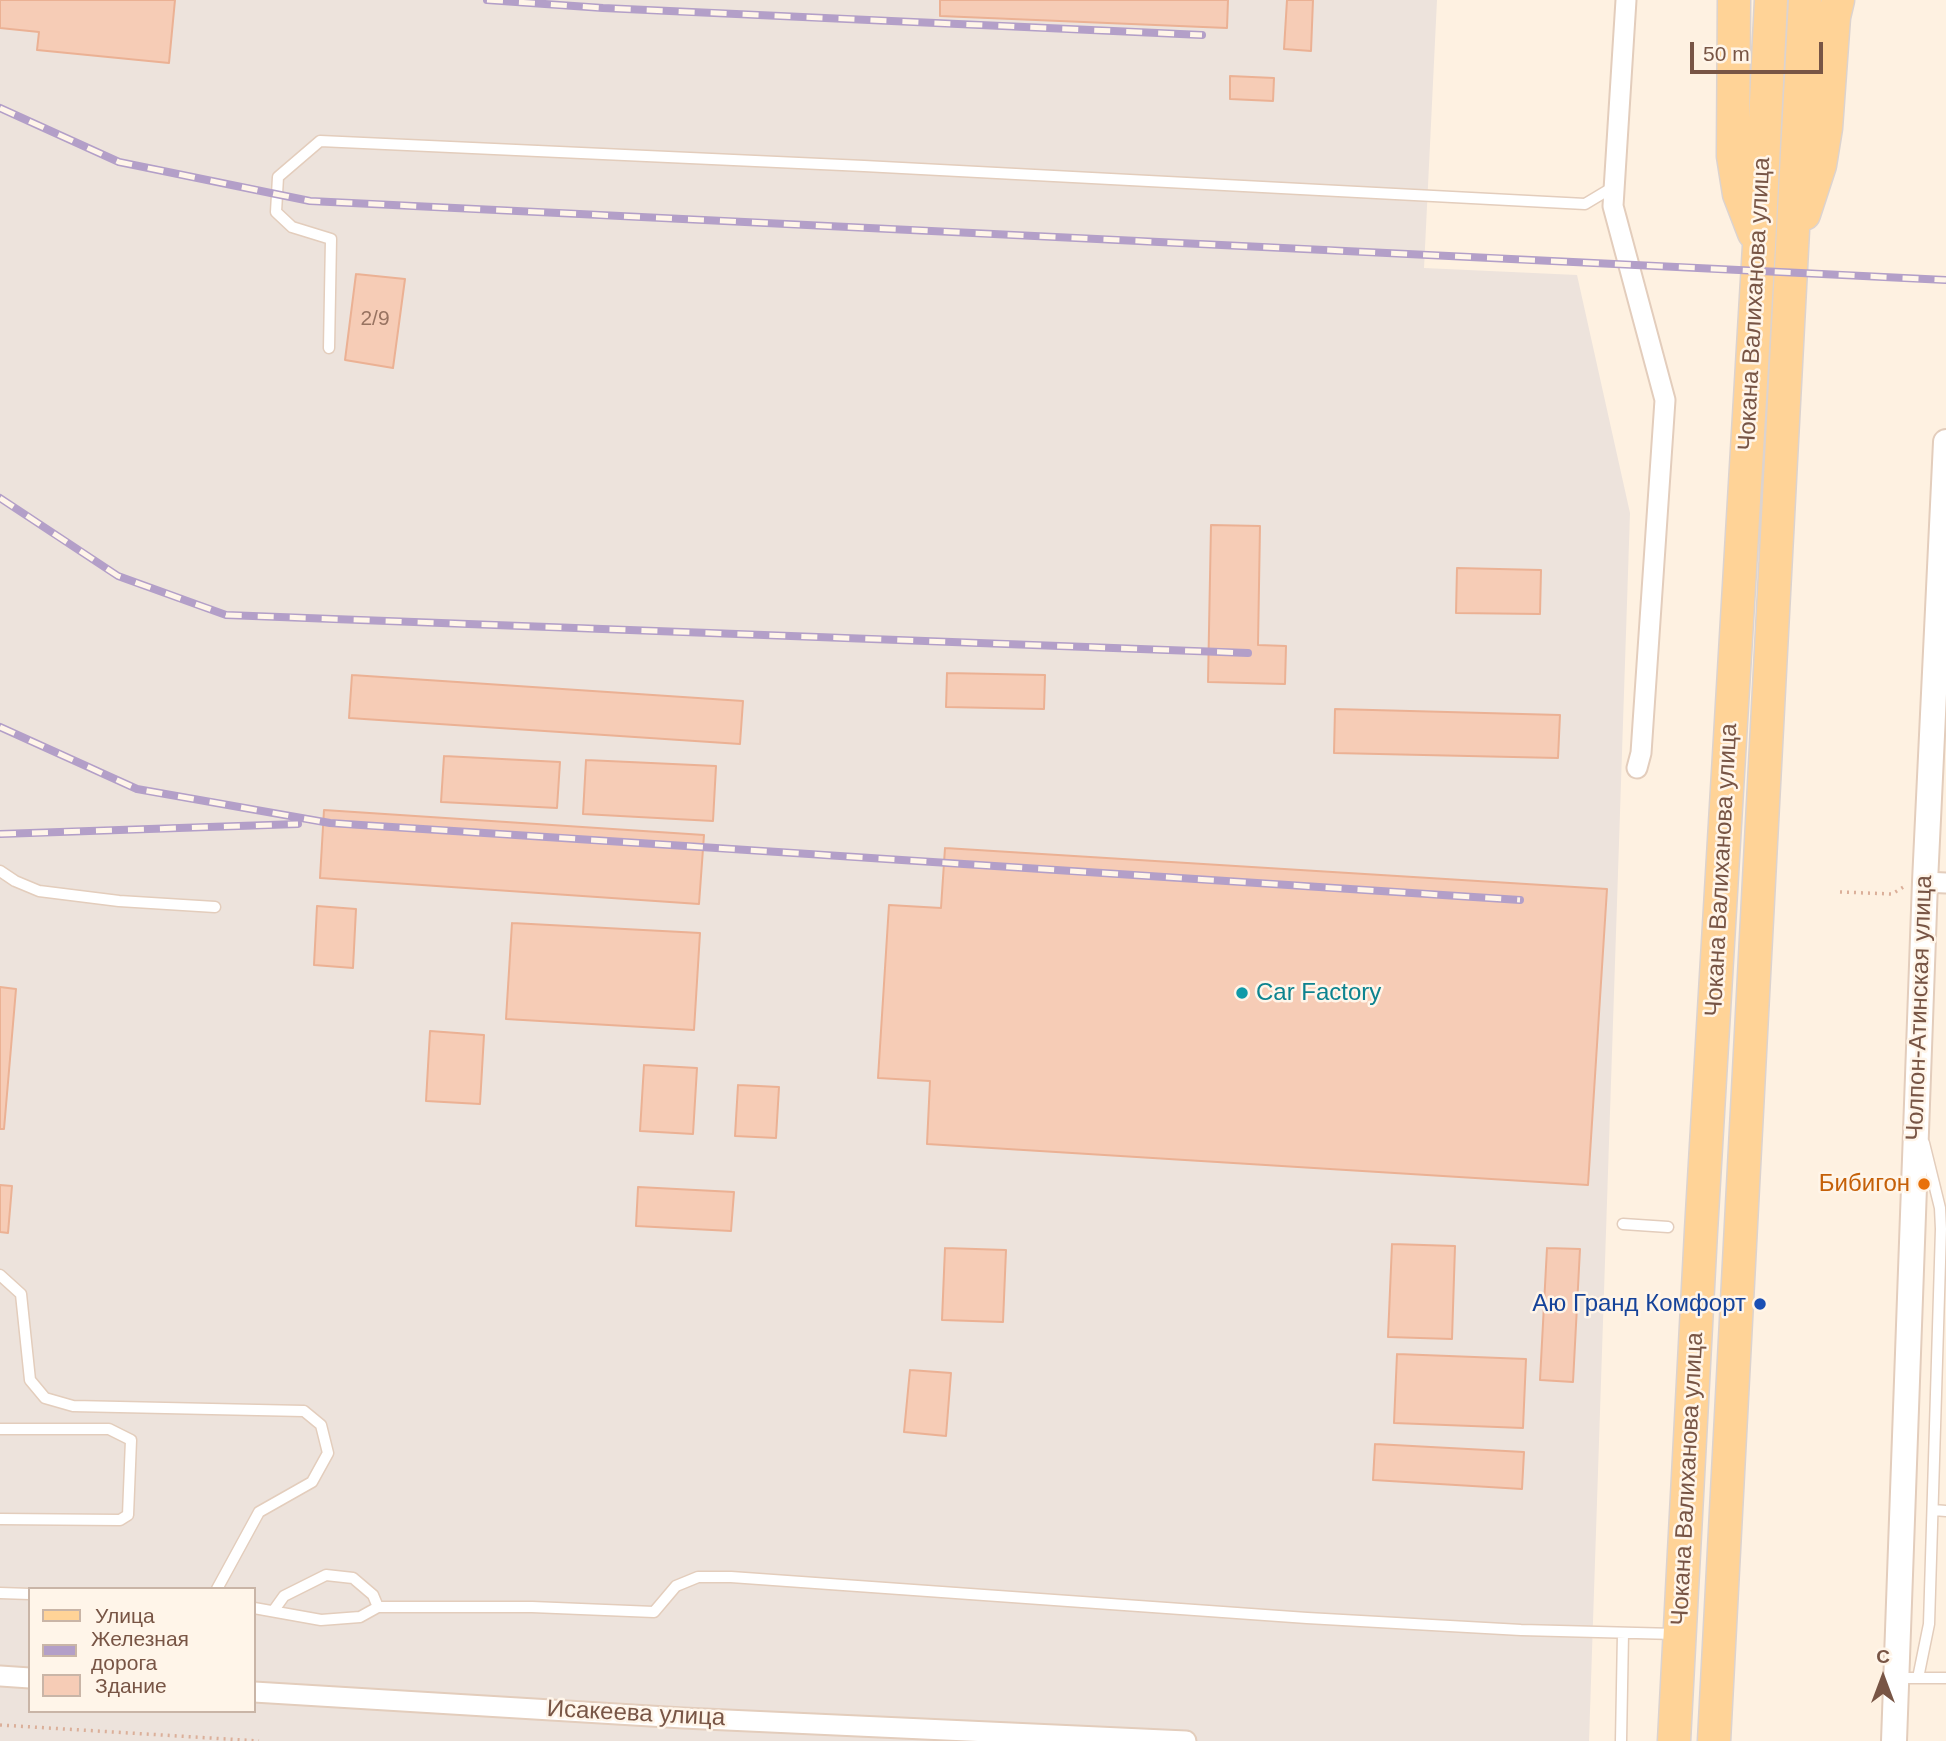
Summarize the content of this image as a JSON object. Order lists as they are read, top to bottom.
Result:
{
  "streets": {
    "main road": ["Чокана Валиханова улица"],
    "street": ["Чолпон-Атинская улица", "Исакеева улица"]
  },
  "places": ["Car Factory", "Бибигон", "Аю Гранд Комфорт"],
  "house_numbers": ["2/9"],
  "legend": ["Улица", "Железная дорога", "Здание"],
  "scale_bar": "50 m",
  "north": "top"
}
